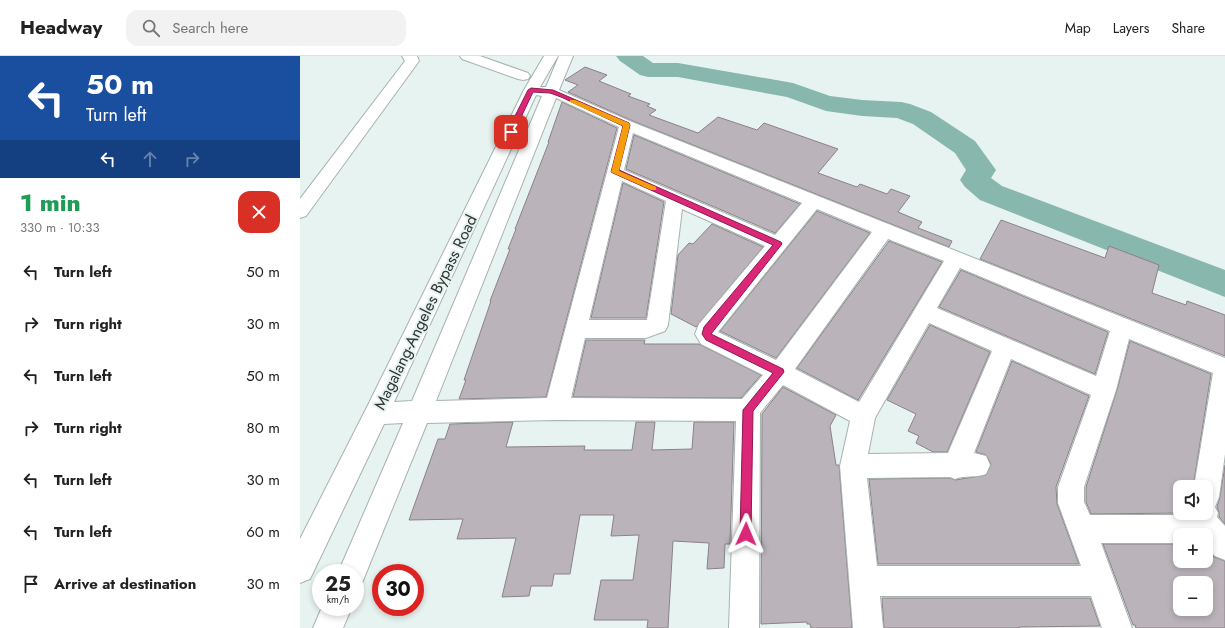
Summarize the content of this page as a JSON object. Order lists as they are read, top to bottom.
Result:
{
  "streets": {
    "street": ["Magalang-Angeles Bypass Road"]
  },
  "page": {
    "header": "Headway",
    "search": "Search here",
    "nav": ["Map", "Layers", "Share"],
    "turn": ["50 m", "Turn left"],
    "heading": ["1 min", "330 m · 10:33"],
    "list": [
      {
        "name": "Turn left",
        "value": "50 m"
      },
      {
        "name": "Turn right",
        "value": "30 m"
      },
      {
        "name": "Turn left",
        "value": "50 m"
      },
      {
        "name": "Turn right",
        "value": "80 m"
      },
      {
        "name": "Turn left",
        "value": "30 m"
      },
      {
        "name": "Turn left",
        "value": "60 m"
      },
      {
        "name": "Arrive at destination",
        "value": "30 m"
      }
    ],
    "map_buttons": ["+", "−"],
    "speed": "25 km/h",
    "limit": "30"
  }
}
